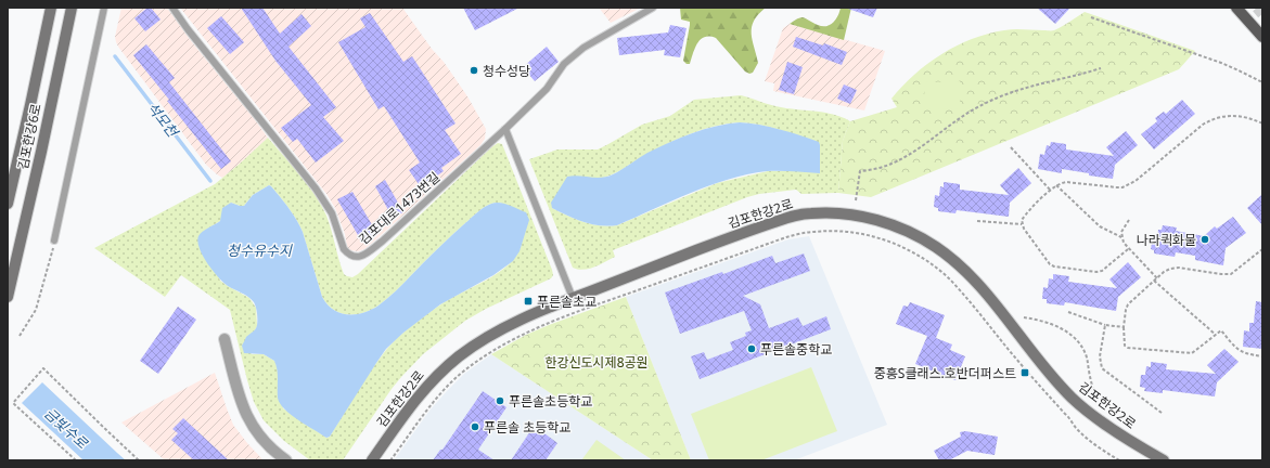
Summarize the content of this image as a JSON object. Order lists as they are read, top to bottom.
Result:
{
  "streets": {
    "street": ["김포한강6로", "김포한강2로"],
    "lane": ["김포대로1473번길"]
  },
  "water": ["석모천", "청수유수지", "금빛수로"],
  "parks": ["한강신도시제8공원"],
  "places": {
    "other": [
      "청수성당",
      "나라퀵화물",
      "푸른솔중학교",
      "푸른솔초등학교",
      "푸른솔 초등학교"
    ],
    "transit": ["푸른솔초교", "중흥S클래스.호반더퍼스트"]
  }
}
